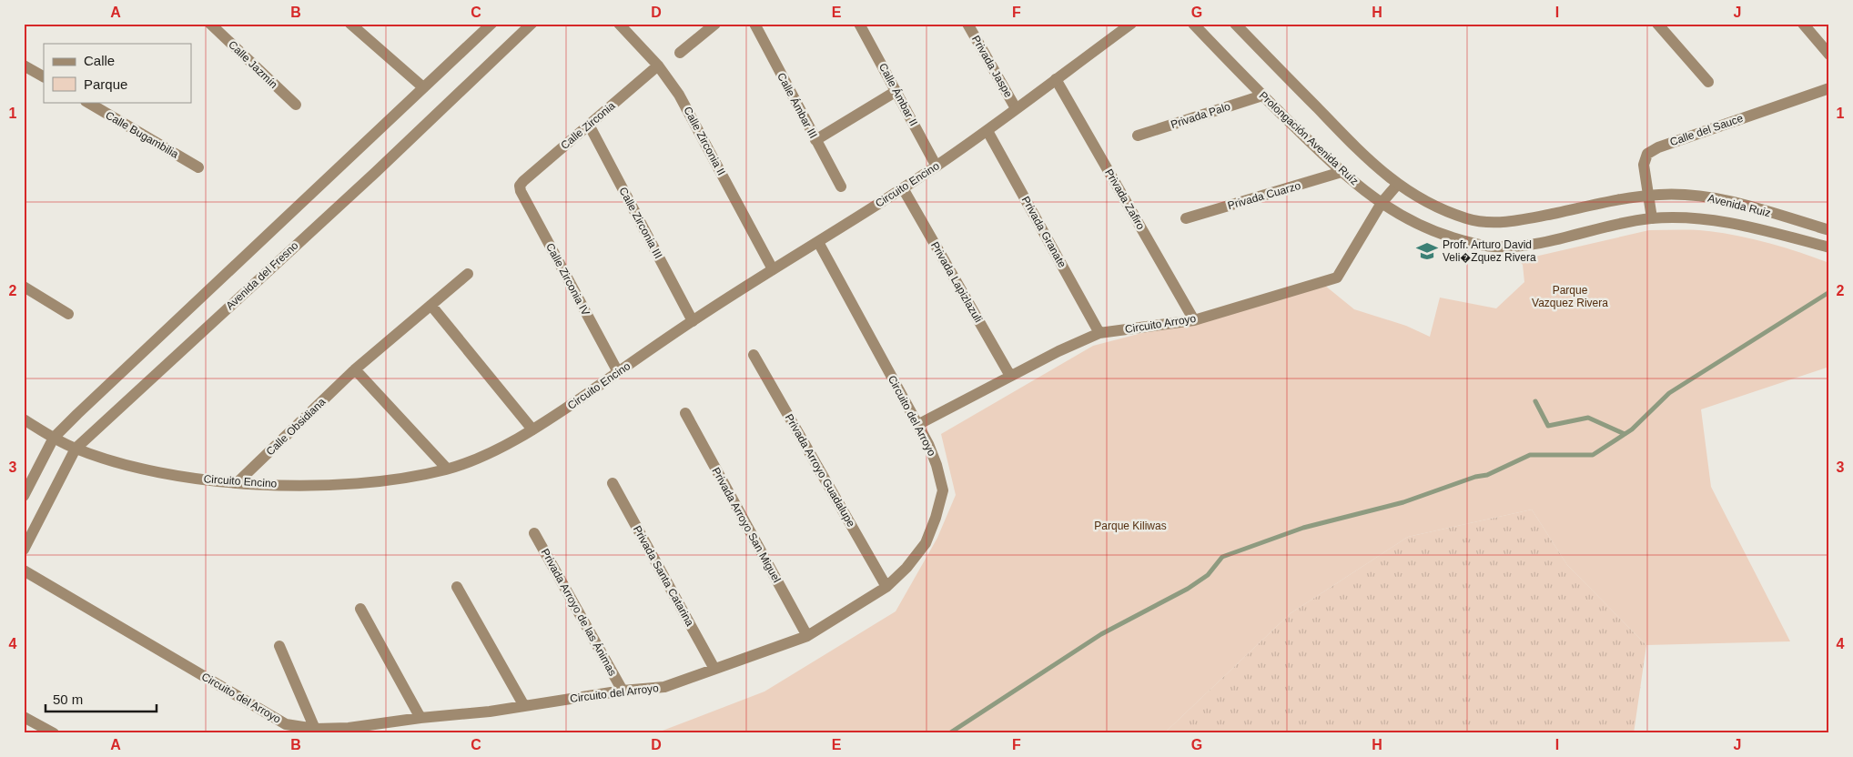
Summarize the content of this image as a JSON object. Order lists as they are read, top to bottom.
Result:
{
  "streets": {
    "street": [
      "Calle Jazmín",
      "Privada Jaspe",
      "Calle Ámbar II",
      "Calle Ámbar III",
      "Privada Palo",
      "Calle Zirconia",
      "Calle del Sauce",
      "Calle Bugambilia",
      "Prolongación Avenida Ruíz",
      "Calle Zirconia II",
      "Circuito Encino",
      "Privada Cuarzo",
      "Privada Zafiro",
      "Avenida Ruiz",
      "Calle Zirconia III",
      "Privada Granate",
      "Avenida del Fresno",
      "Calle Zirconia IV",
      "Privada Lapizlazuli",
      "Circuito Arroyo",
      "Circuito del Arroyo",
      "Calle Obsidiana",
      "Privada Arroyo Guadalupe",
      "Privada Arroyo San Miguel",
      "Privada Santa Catarina",
      "Privada Arroyo de las Ánimas"
    ]
  },
  "crossings": [
    ["Privada Jaspe", "Circuito Encino"],
    ["Calle Ámbar II", "Circuito Encino"],
    ["Privada Palo", "Prolongación Avenida Ruíz"],
    ["Calle Zirconia", "Calle Zirconia II"],
    ["Calle Zirconia", "Calle Zirconia III"],
    ["Calle Zirconia", "Calle Zirconia IV"],
    ["Calle del Sauce", "Prolongación Avenida Ruíz"],
    ["Calle del Sauce", "Avenida Ruiz"],
    ["Prolongación Avenida Ruíz", "Privada Cuarzo"],
    ["Prolongación Avenida Ruíz", "Avenida Ruiz"],
    ["Prolongación Avenida Ruíz", "Circuito Arroyo"],
    ["Calle Zirconia II", "Circuito Encino"],
    ["Circuito Encino", "Privada Zafiro"],
    ["Circuito Encino", "Calle Zirconia III"],
    ["Circuito Encino", "Privada Granate"],
    ["Circuito Encino", "Avenida del Fresno"],
    ["Circuito Encino", "Calle Zirconia IV"],
    ["Circuito Encino", "Privada Lapizlazuli"],
    ["Circuito Encino", "Circuito del Arroyo"],
    ["Circuito Encino", "Calle Obsidiana"],
    ["Privada Zafiro", "Circuito Arroyo"],
    ["Privada Granate", "Circuito Arroyo"],
    ["Privada Lapizlazuli", "Circuito Arroyo"],
    ["Circuito Arroyo", "Circuito del Arroyo"],
    ["Circuito del Arroyo", "Privada Arroyo Guadalupe"],
    ["Circuito del Arroyo", "Privada Arroyo San Miguel"],
    ["Circuito del Arroyo", "Privada Santa Catarina"],
    ["Circuito del Arroyo", "Privada Arroyo de las Ánimas"]
  ],
  "parks": ["Parque Vazquez Rivera", "Parque Kiliwas"],
  "places": {
    "school or university": ["Profr. Arturo David Veli�Zquez Rivera"]
  },
  "legend": ["Calle", "Parque"],
  "scale_bar": "50 m",
  "grid": {
    "columns": [
      "A",
      "B",
      "C",
      "D",
      "E",
      "F",
      "G",
      "H",
      "I",
      "J"
    ],
    "rows": [
      "1",
      "2",
      "3",
      "4"
    ]
  }
}
